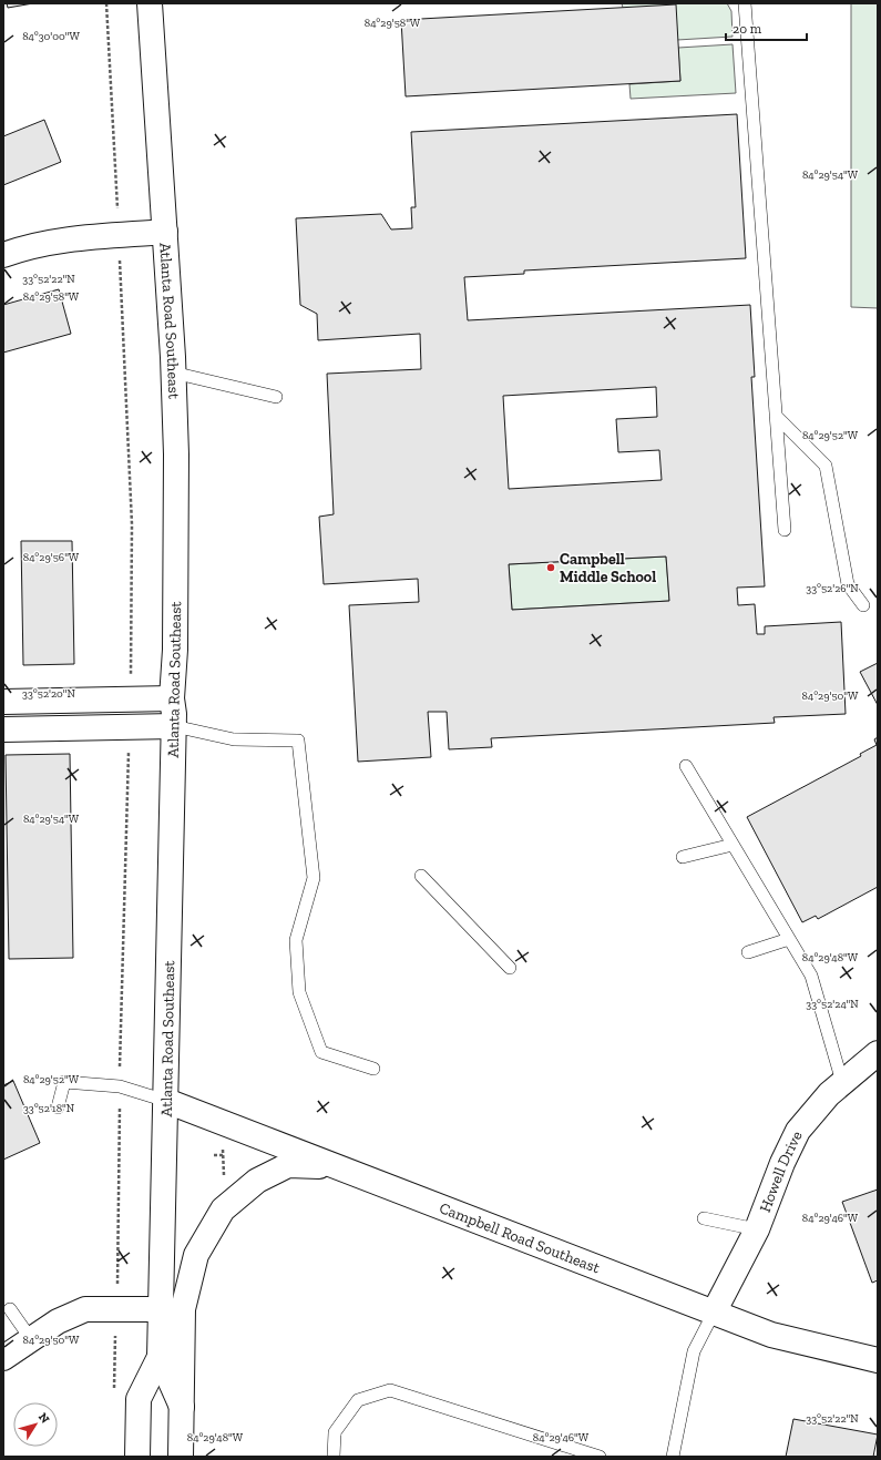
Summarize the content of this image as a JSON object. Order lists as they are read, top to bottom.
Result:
{
  "streets": {
    "main road": ["Atlanta Road Southeast", "Howell Drive", "Campbell Road Southeast"]
  },
  "crossings": [
    ["Atlanta Road Southeast", "Campbell Road Southeast"],
    ["Howell Drive", "Campbell Road Southeast"]
  ],
  "places": ["Campbell Middle School"],
  "scale_bar": "20 m",
  "north": "top right",
  "coordinates": [
    "84°29'58\"W",
    "84°30'00\"W",
    "84°29'54\"W",
    "33°52'22\"N",
    "84°29'52\"W",
    "84°29'56\"W",
    "33°52'26\"N",
    "33°52'20\"N",
    "84°29'50\"W",
    "84°29'48\"W",
    "33°52'24\"N",
    "33°52'18\"N",
    "84°29'46\"W"
  ]
}
